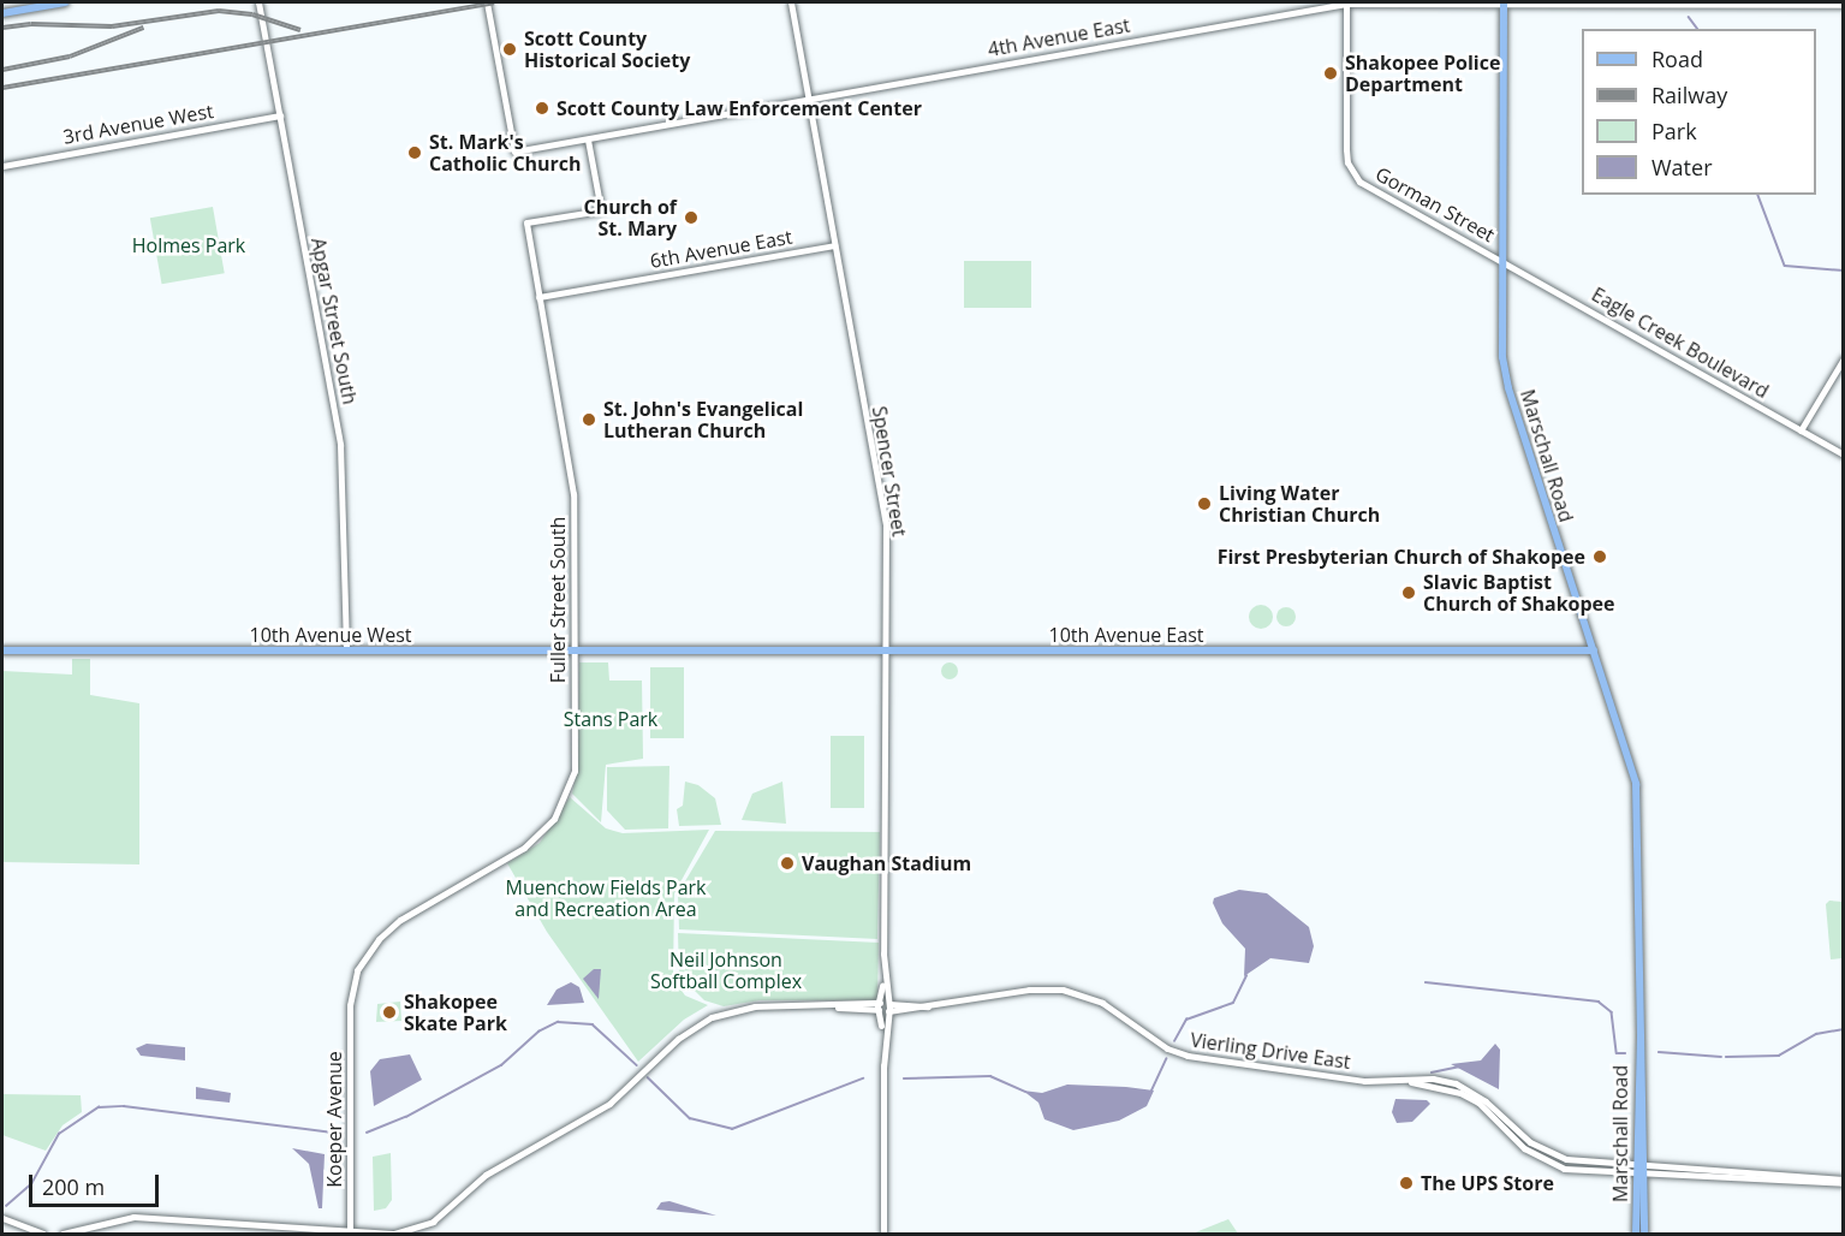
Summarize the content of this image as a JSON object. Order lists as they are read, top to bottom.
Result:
{
  "streets": {
    "main road": ["Marschall Road", "10th Avenue West", "10th Avenue East"],
    "street": [
      "4th Avenue East",
      "3rd Avenue West",
      "Gorman Street",
      "6th Avenue East",
      "Apgar Street South",
      "Eagle Creek Boulevard",
      "Spencer Street",
      "Fuller Street South",
      "Vierling Drive East",
      "Koeper Avenue"
    ]
  },
  "crossings": [
    ["4th Avenue East", "Gorman Street"],
    ["4th Avenue East", "Marschall Road"],
    ["4th Avenue East", "Spencer Street"],
    ["4th Avenue East", "Fuller Street South"],
    ["3rd Avenue West", "Apgar Street South"],
    ["Gorman Street", "Eagle Creek Boulevard"],
    ["Gorman Street", "Marschall Road"],
    ["6th Avenue East", "Spencer Street"],
    ["6th Avenue East", "Fuller Street South"],
    ["Apgar Street South", "10th Avenue West"],
    ["Eagle Creek Boulevard", "Marschall Road"],
    ["Marschall Road", "10th Avenue East"],
    ["Marschall Road", "Vierling Drive East"],
    ["Spencer Street", "10th Avenue East"],
    ["Spencer Street", "Vierling Drive East"],
    ["Fuller Street South", "10th Avenue West"],
    ["Fuller Street South", "Koeper Avenue"],
    ["10th Avenue West", "10th Avenue East"]
  ],
  "parks": [
    "Holmes Park",
    "Stans Park",
    "Muenchow Fields Park and Recreation Area",
    "Neil Johnson Softball Complex"
  ],
  "places": [
    "Scott County Historical Society",
    "Shakopee Police Department",
    "Scott County Law Enforcement Center",
    "St. Mark's Catholic Church",
    "Church of St. Mary",
    "St. John's Evangelical Lutheran Church",
    "Living Water Christian Church",
    "First Presbyterian Church of Shakopee",
    "Slavic Baptist Church of Shakopee",
    "Vaughan Stadium",
    "Shakopee Skate Park",
    "The UPS Store"
  ],
  "legend": [
    "Road",
    "Railway",
    "Park",
    "Water"
  ],
  "scale_bar": "200 m"
}
